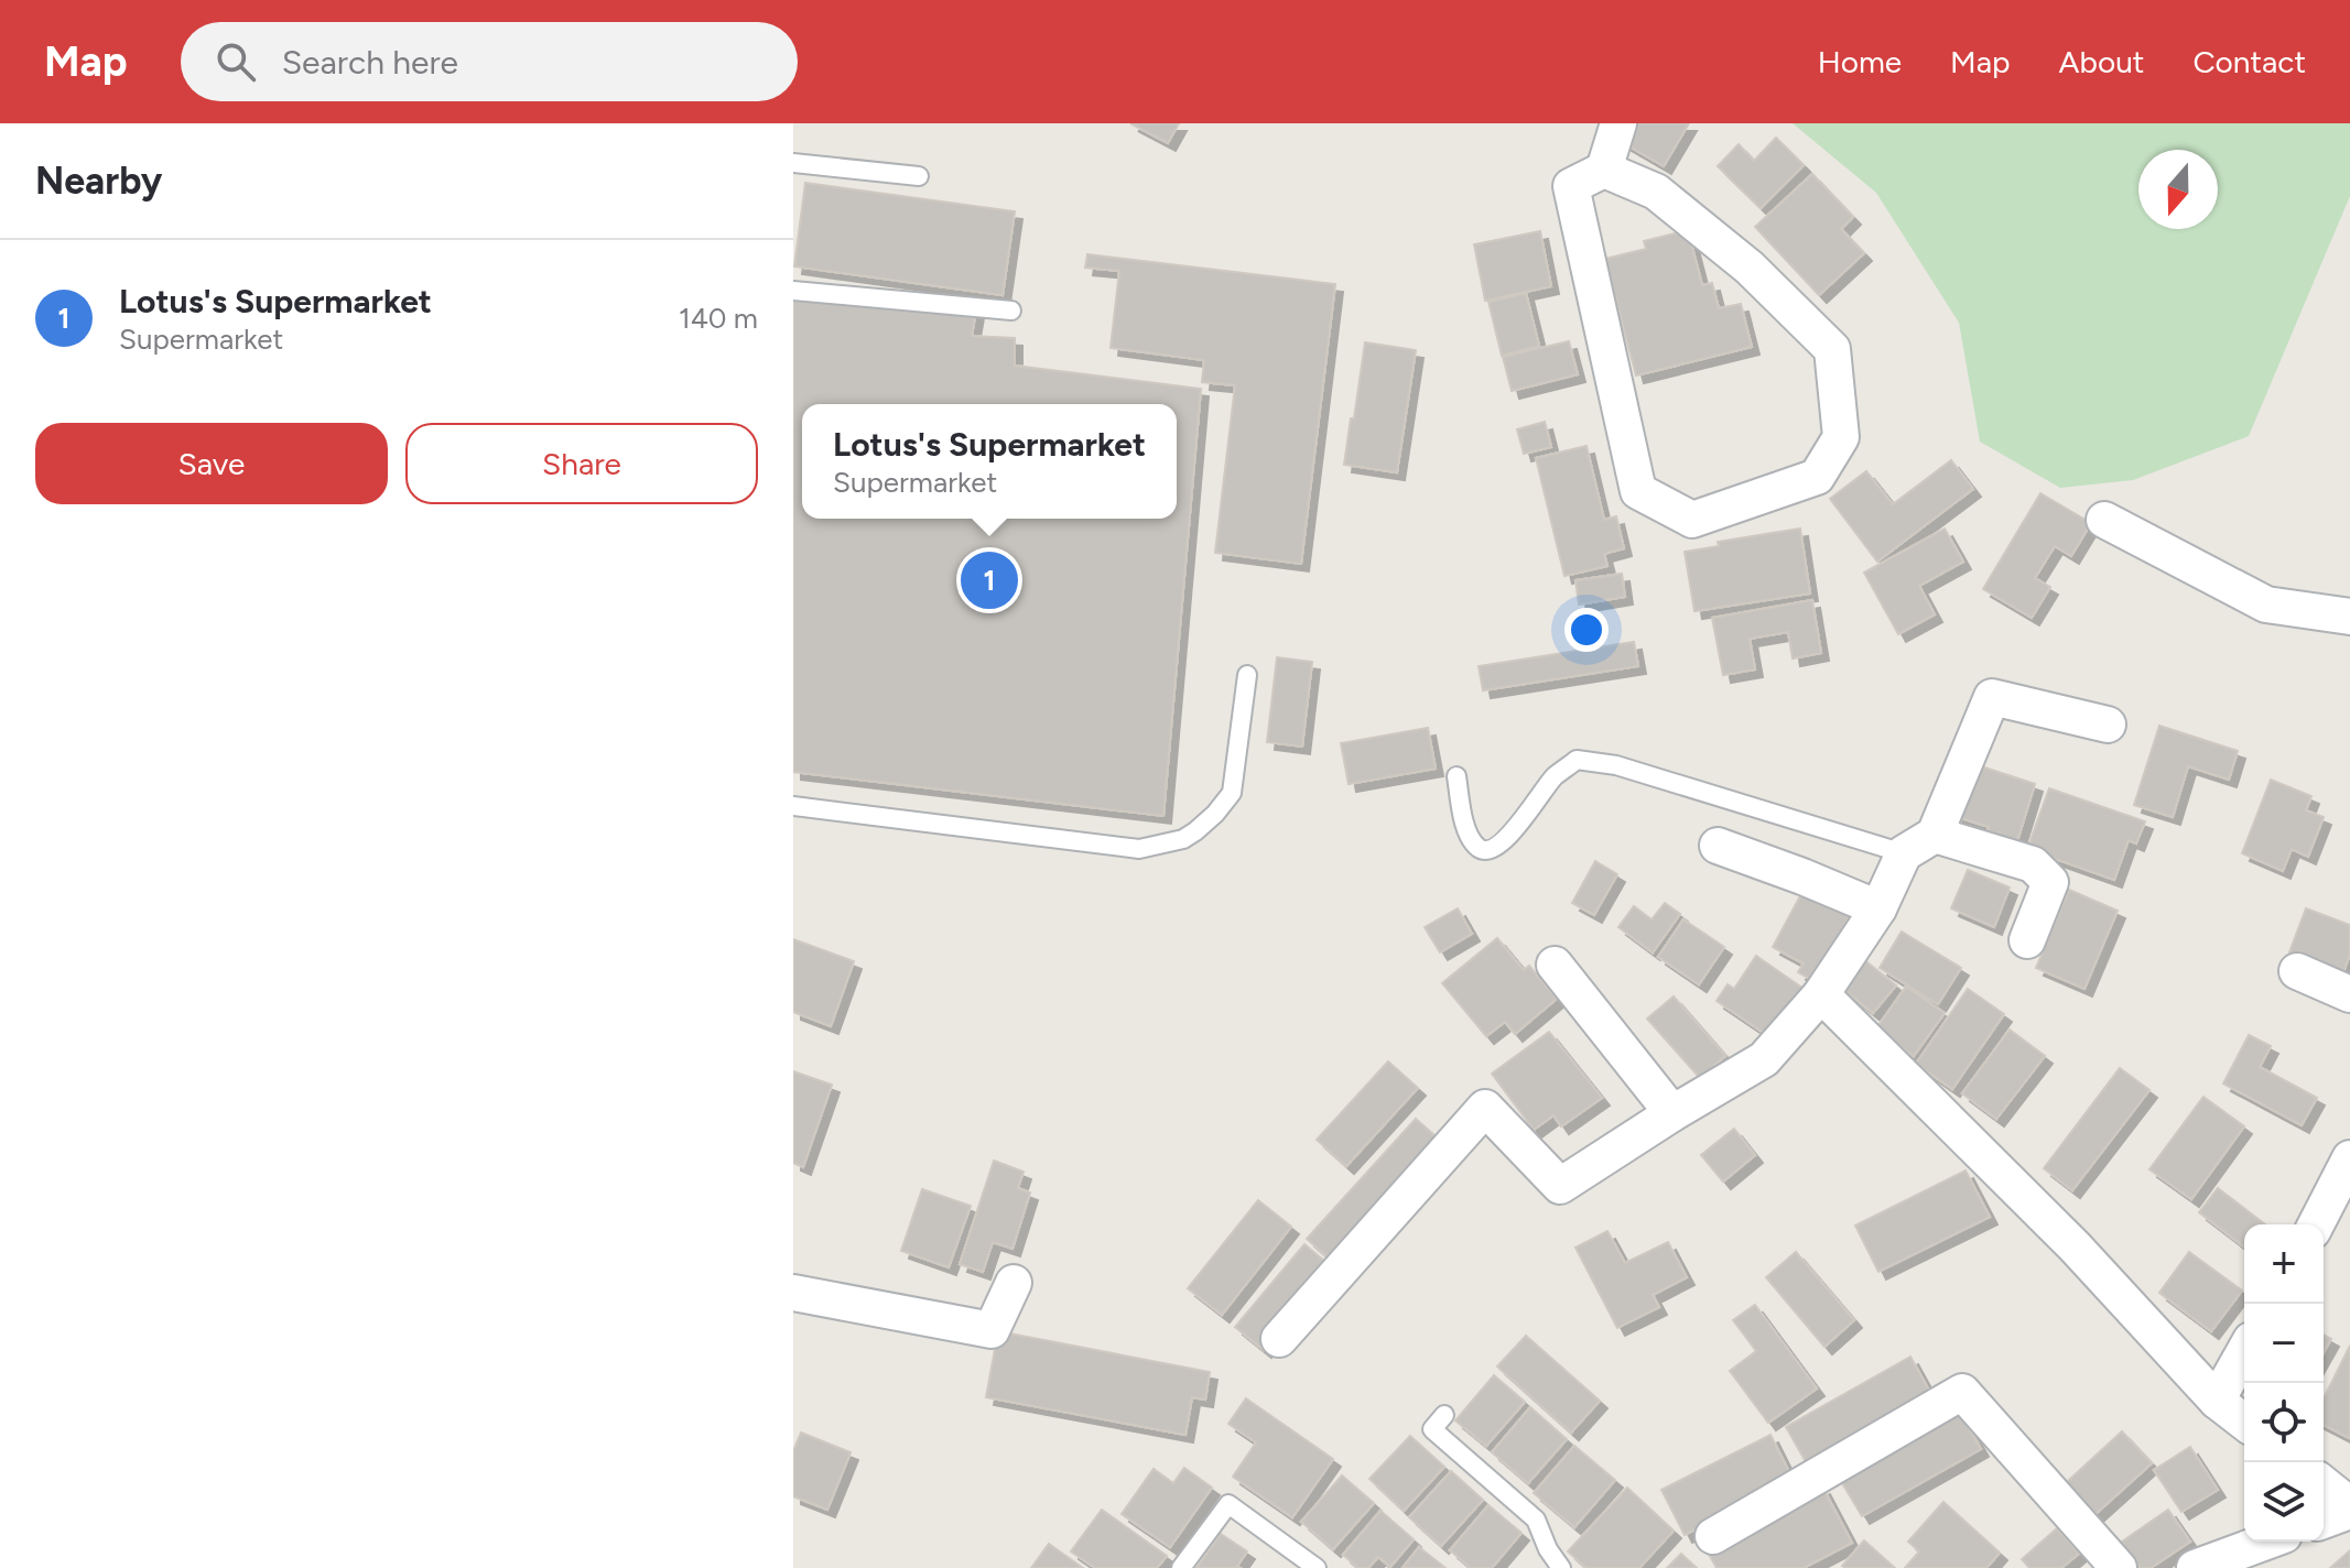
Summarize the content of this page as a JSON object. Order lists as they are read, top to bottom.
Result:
{
  "north": "bottom",
  "page": {
    "header": "Map",
    "search": "Search here",
    "nav": [
      "Home",
      "Map",
      "About",
      "Contact"
    ],
    "heading": "Nearby",
    "list": [
      {
        "mark": "1",
        "name": "Lotus's Supermarket",
        "note": "Supermarket",
        "value": "140 m"
      }
    ],
    "buttons": ["Save", "Share"],
    "popup": ["Lotus's Supermarket", "Supermarket"],
    "pins": "1",
    "map_buttons": ["+", "−"]
  }
}
